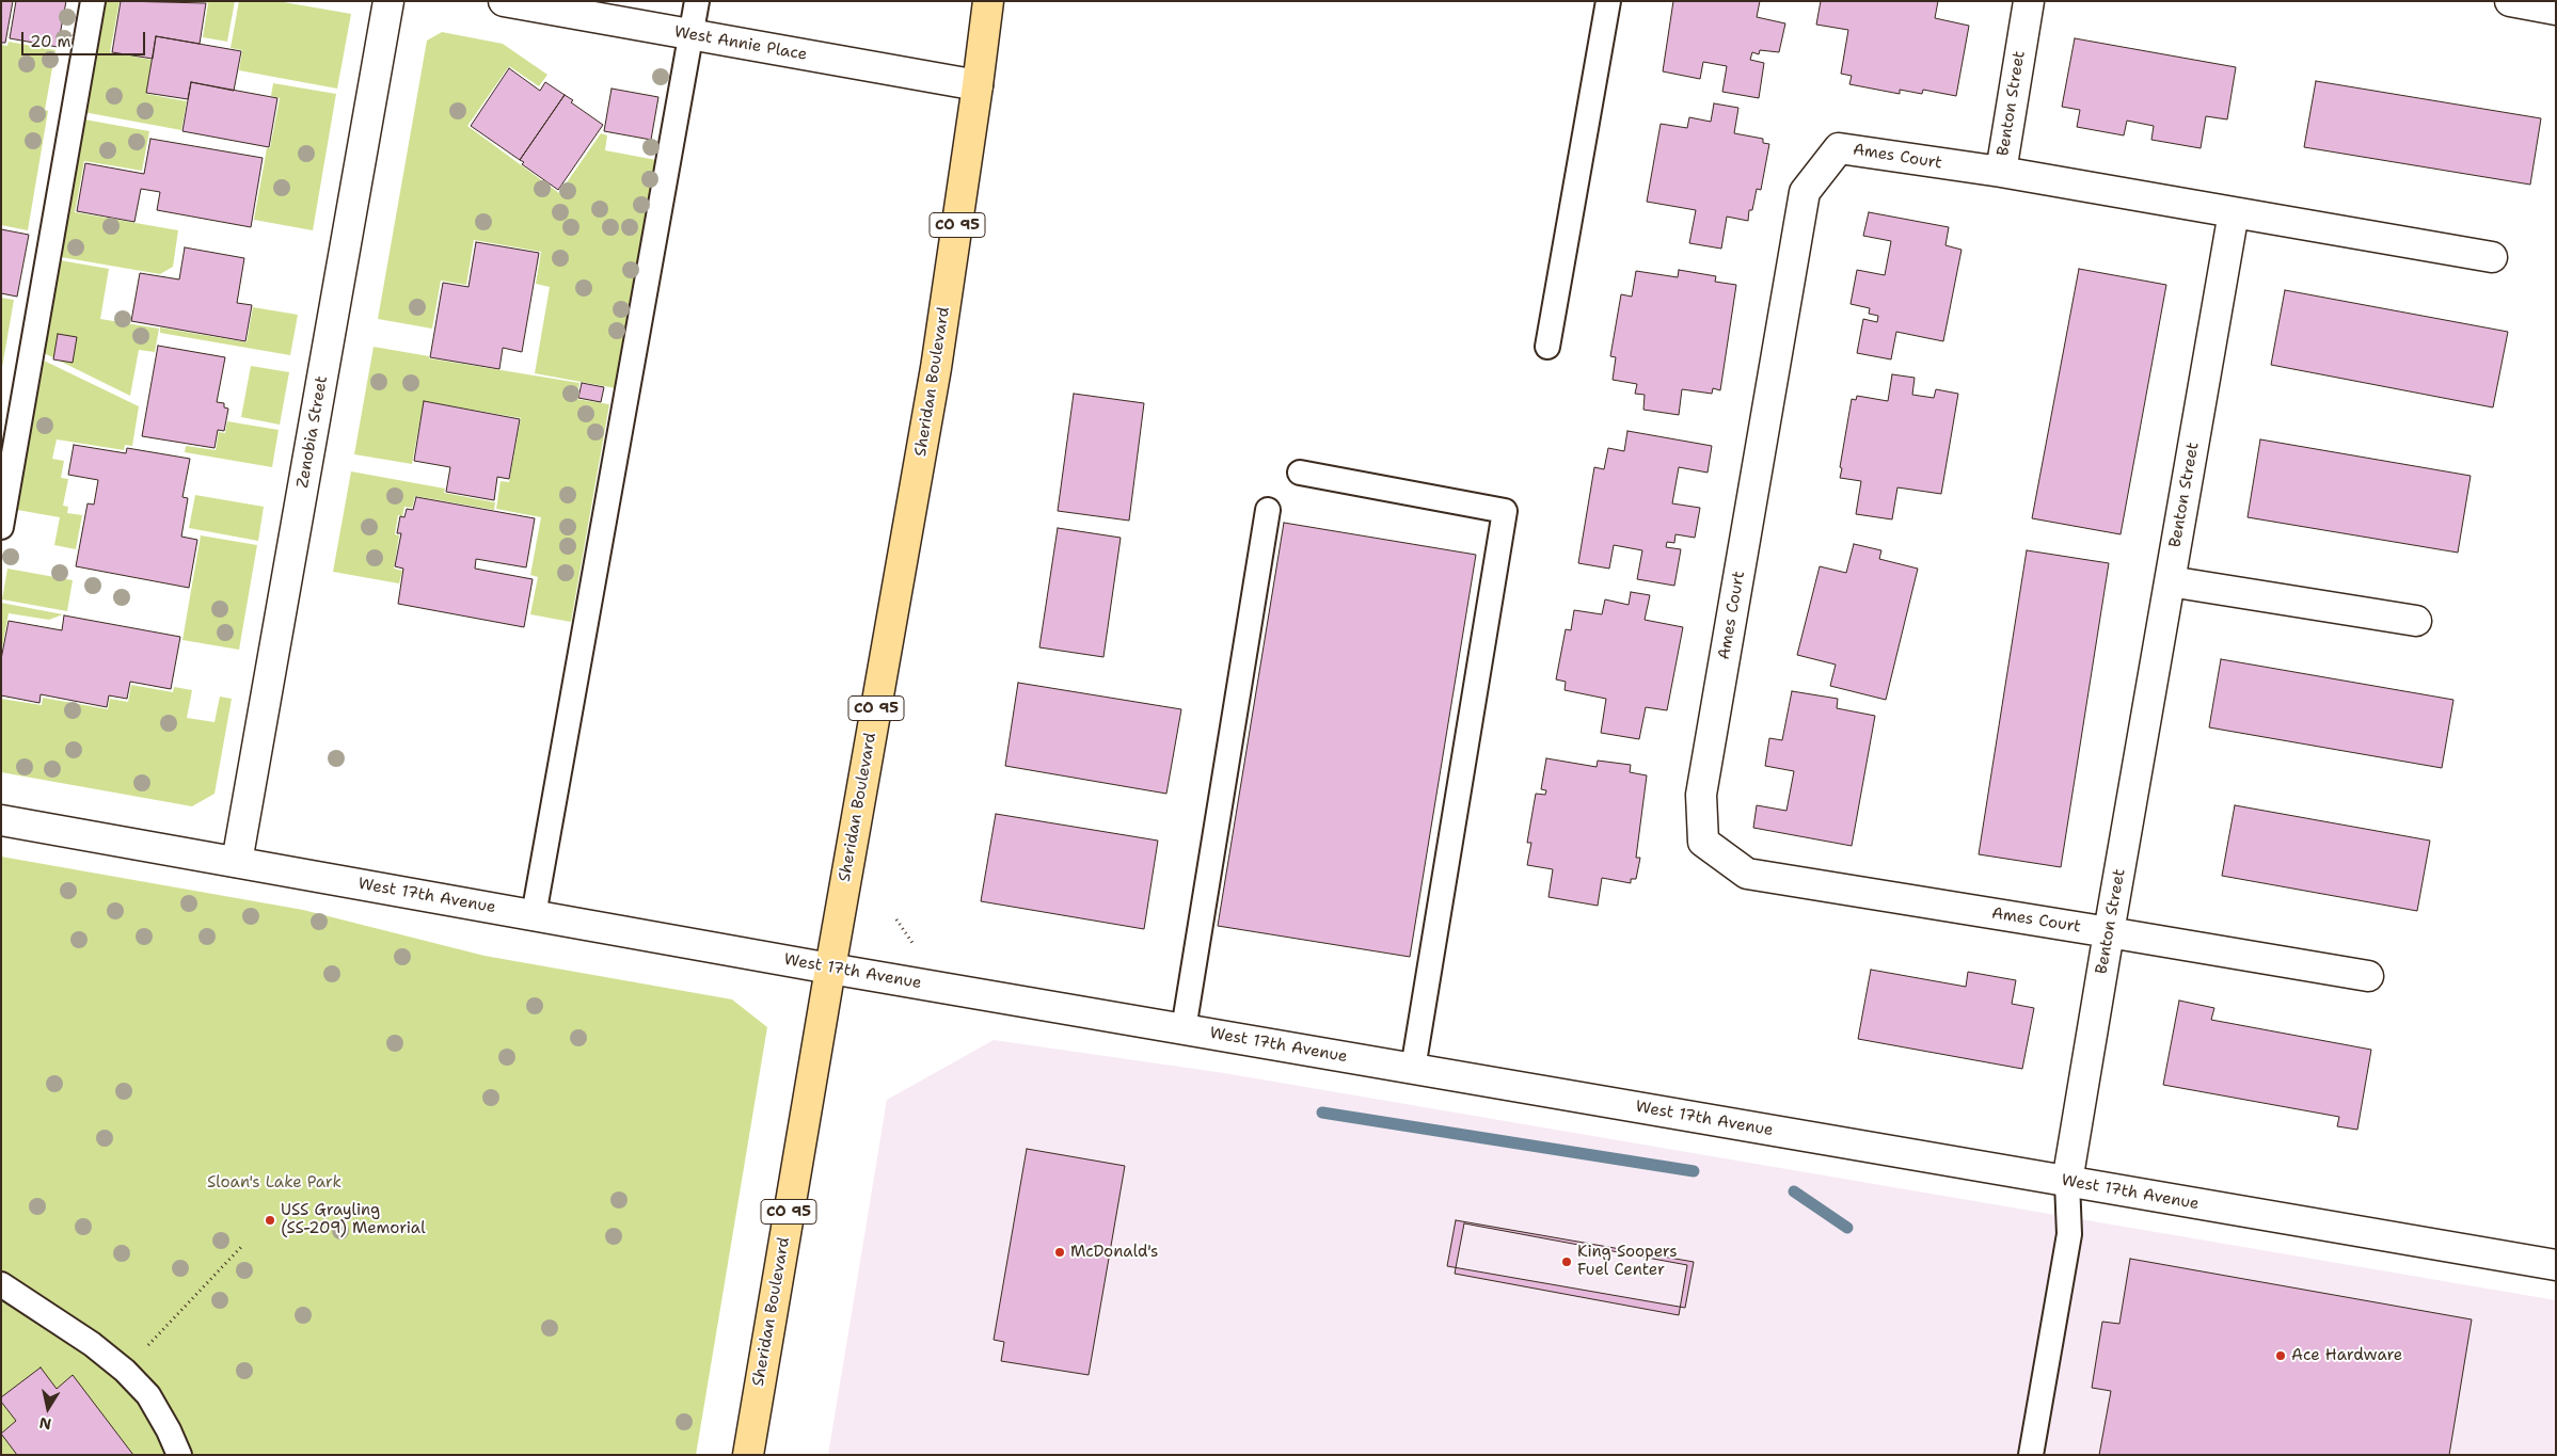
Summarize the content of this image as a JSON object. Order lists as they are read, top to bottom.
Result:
{
  "streets": {
    "main road": ["CO 95", "Sheridan Boulevard"],
    "street": [
      "West Annie Place",
      "Benton Street",
      "Ames Court",
      "Zenobia Street",
      "West 17th Avenue"
    ]
  },
  "crossings": [
    ["West Annie Place", "Sheridan Boulevard"],
    ["Benton Street", "Ames Court"],
    ["Benton Street", "West 17th Avenue"],
    ["Sheridan Boulevard", "West 17th Avenue"],
    ["Zenobia Street", "West 17th Avenue"]
  ],
  "parks": ["Sloan's Lake Park"],
  "places": [
    "USS Grayling (SS-209) Memorial",
    "McDonald's",
    "King Soopers Fuel Center",
    "Ace Hardware"
  ],
  "scale_bar": "20 m",
  "north": "bottom"
}
